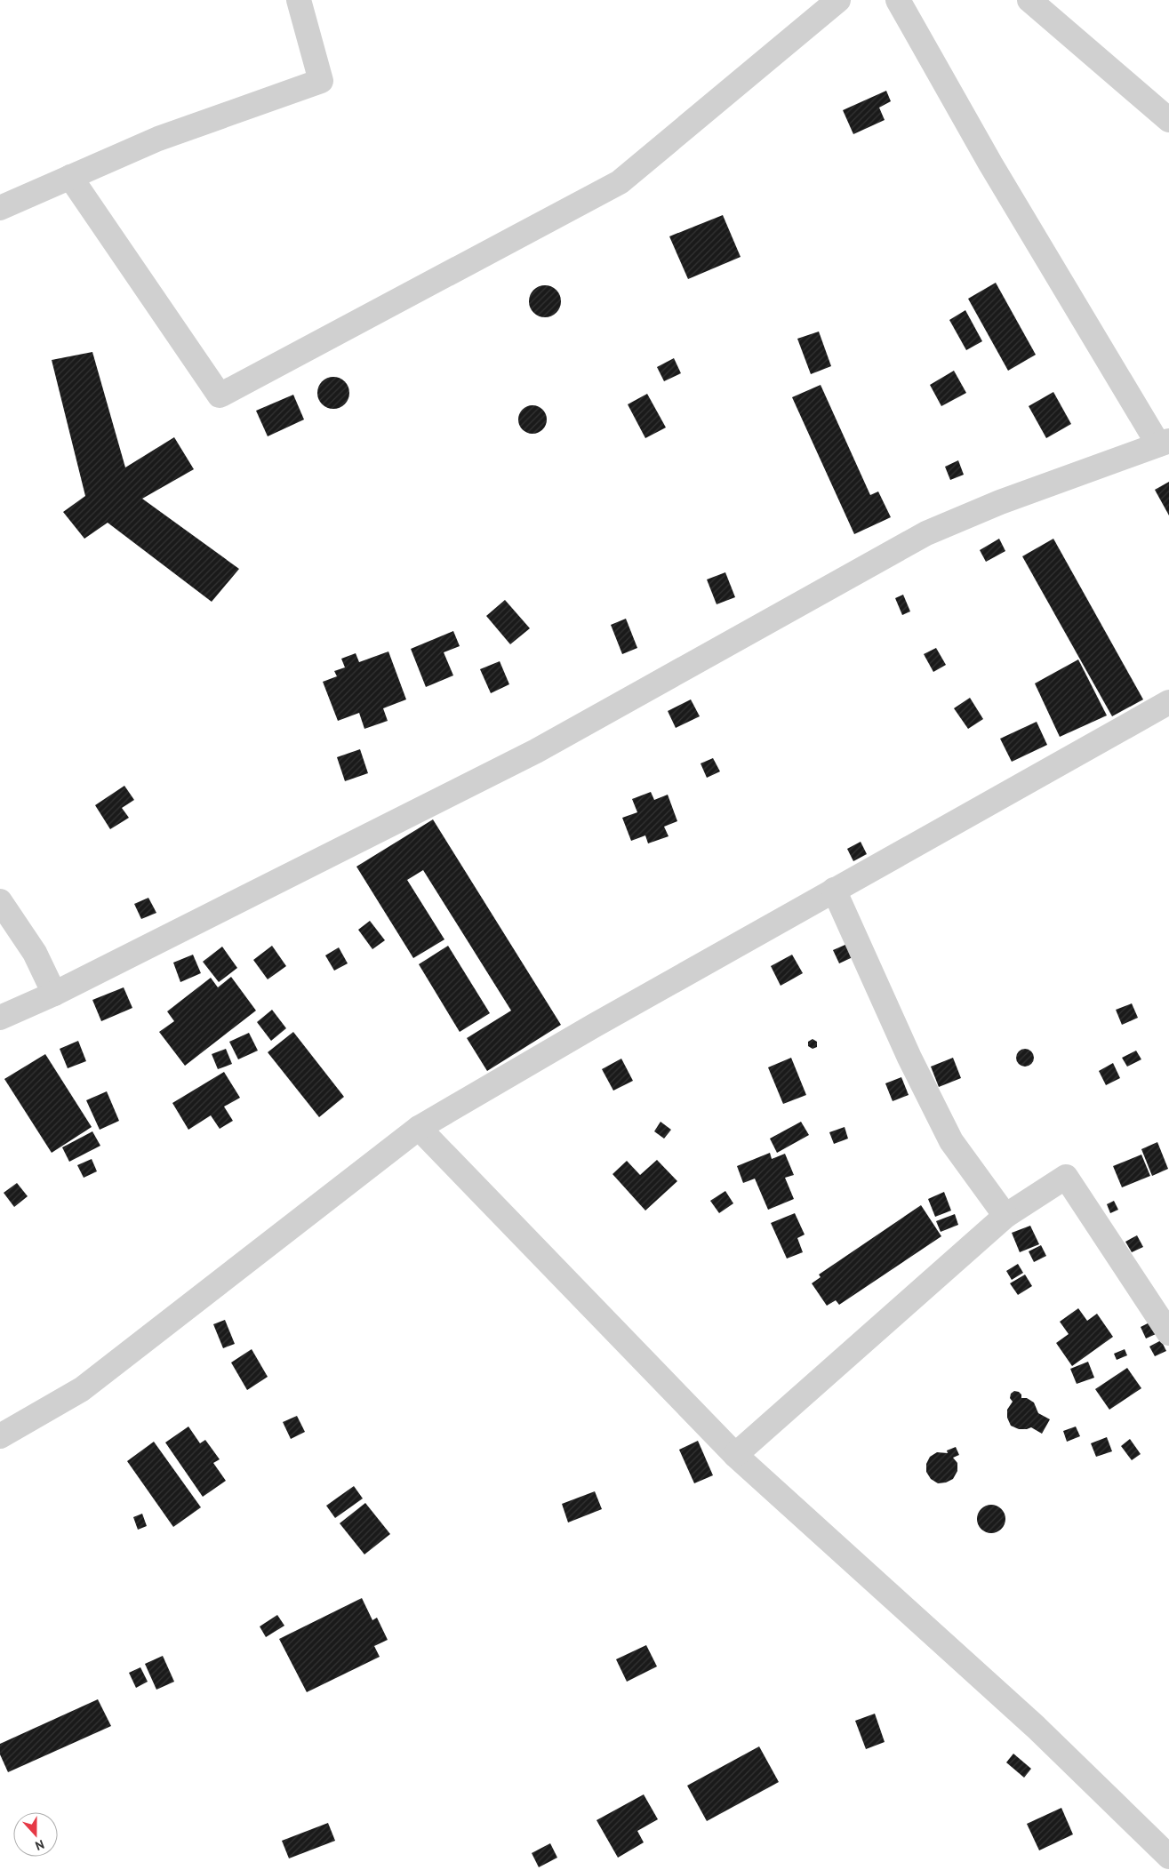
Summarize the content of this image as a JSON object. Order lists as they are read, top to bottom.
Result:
{
  "north": "bottom"
}
